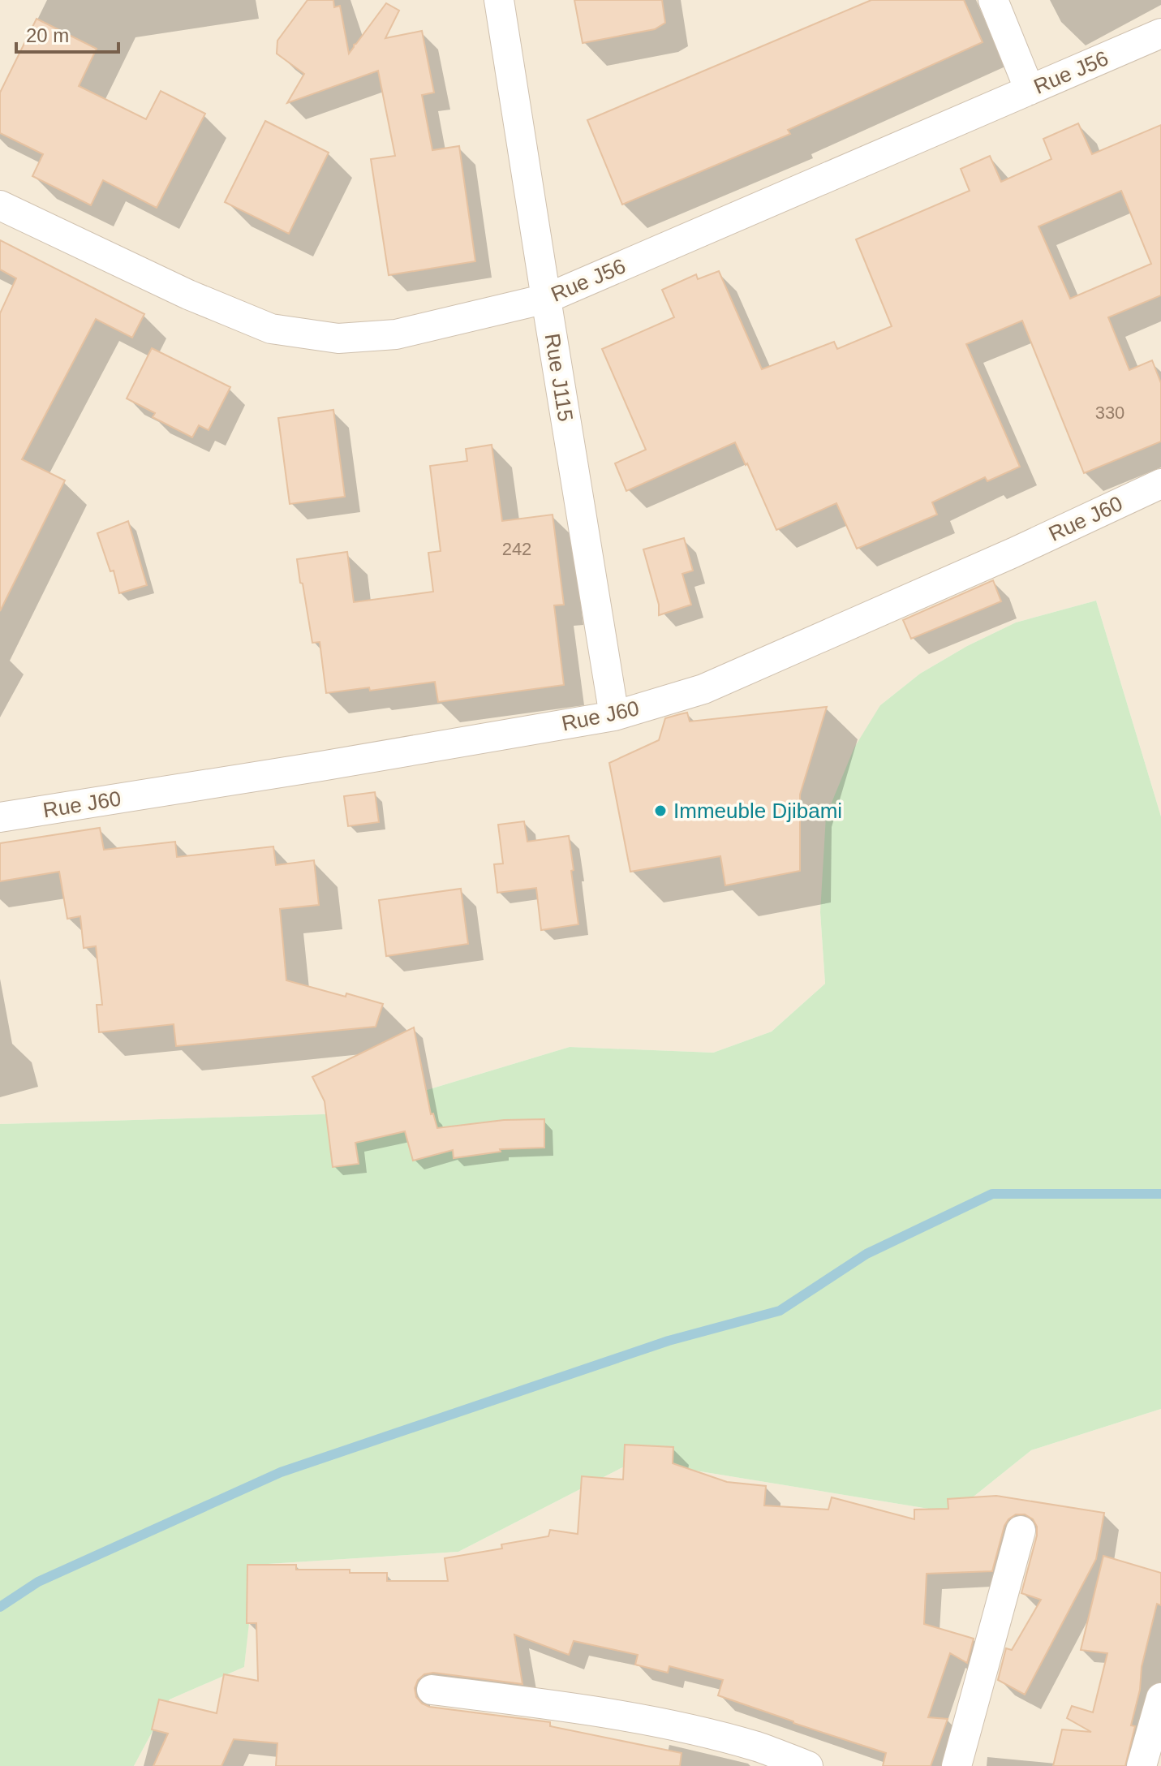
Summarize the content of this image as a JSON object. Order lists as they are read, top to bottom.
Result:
{
  "streets": {
    "street": ["Rue J56", "Rue J115", "Rue J60"]
  },
  "crossings": [
    ["Rue J56", "Rue J115"],
    ["Rue J115", "Rue J60"]
  ],
  "places": ["Immeuble Djibami"],
  "house_numbers": ["330", "242"],
  "scale_bar": "20 m"
}
